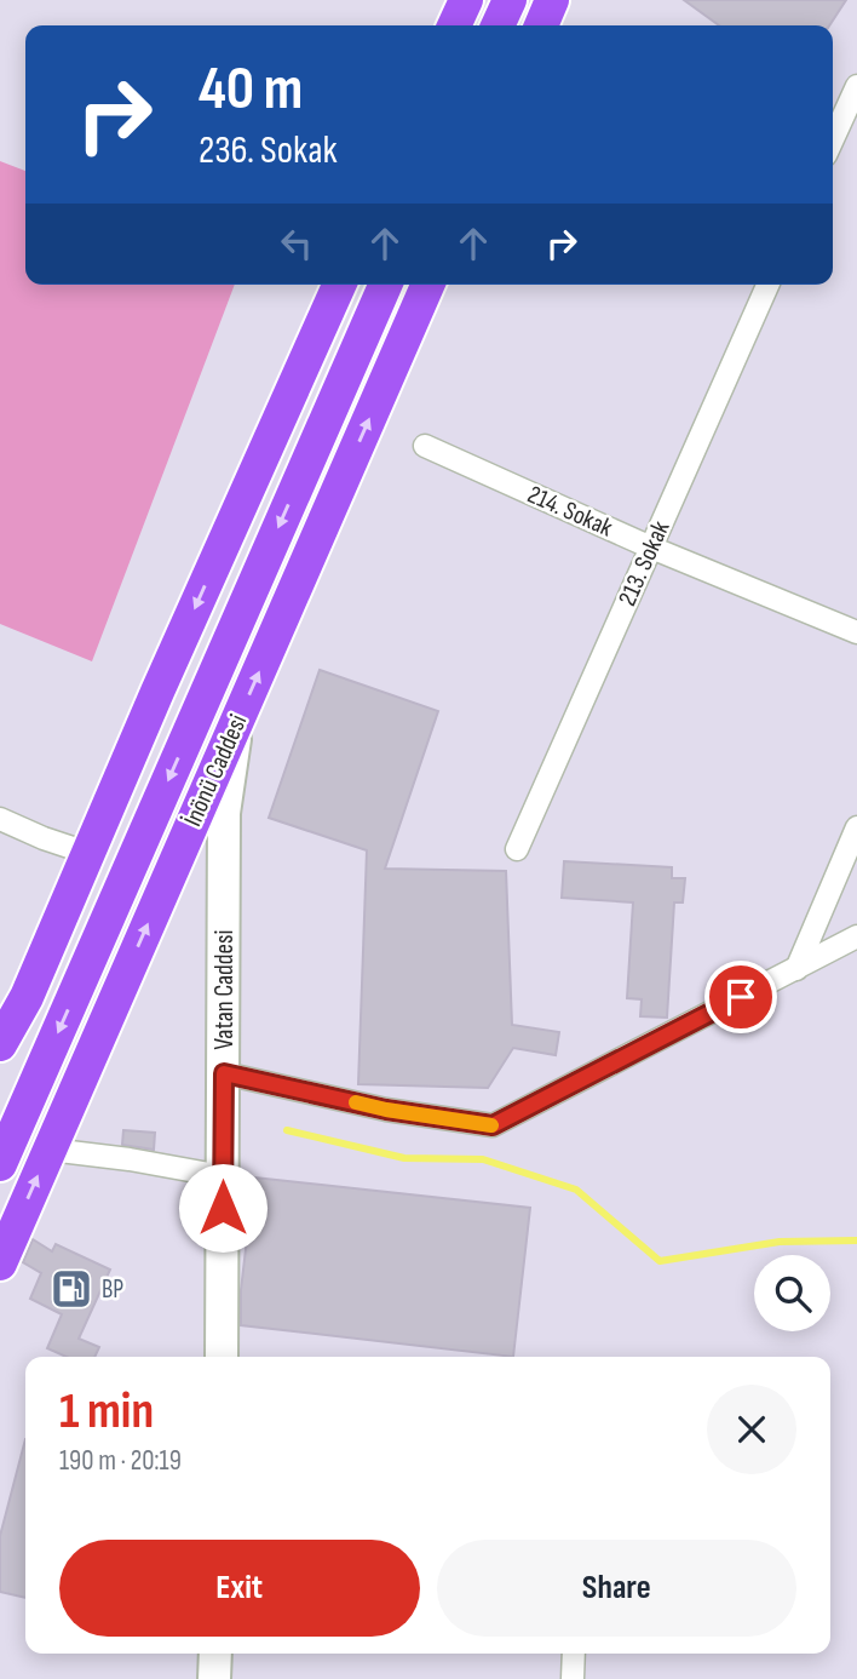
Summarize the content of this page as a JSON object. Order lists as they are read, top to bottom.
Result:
{
  "streets": {
    "main road": ["İnönü Caddesi", "Vatan Caddesi"],
    "street": ["214. Sokak", "213. Sokak"]
  },
  "crossings": [
    ["214. Sokak", "213. Sokak"],
    ["İnönü Caddesi", "Vatan Caddesi"]
  ],
  "places": {
    "fuel station": ["BP"]
  },
  "page": {
    "turn": ["40 m", "236. Sokak"],
    "heading": ["1 min", "190 m · 20:19"],
    "buttons": ["Exit", "Share"]
  }
}
